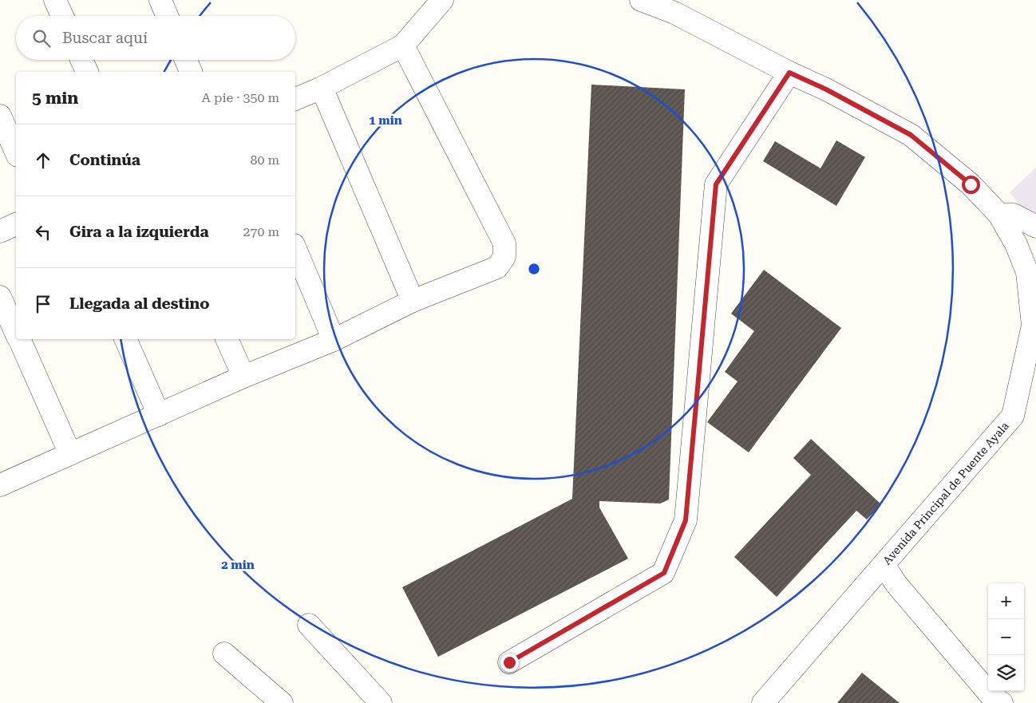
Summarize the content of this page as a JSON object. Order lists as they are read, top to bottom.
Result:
{
  "streets": {
    "street": ["Avenida Principal de Puente Ayala"]
  },
  "page": {
    "search": "Buscar aquí",
    "heading": ["5 min", "A pie · 350 m"],
    "list": [
      ["Continúa", "80 m"],
      ["Gira a la izquierda", "270 m"],
      "Llegada al destino"
    ],
    "map_buttons": ["+", "−"]
  },
  "rings": ["1 min", "2 min"]
}
